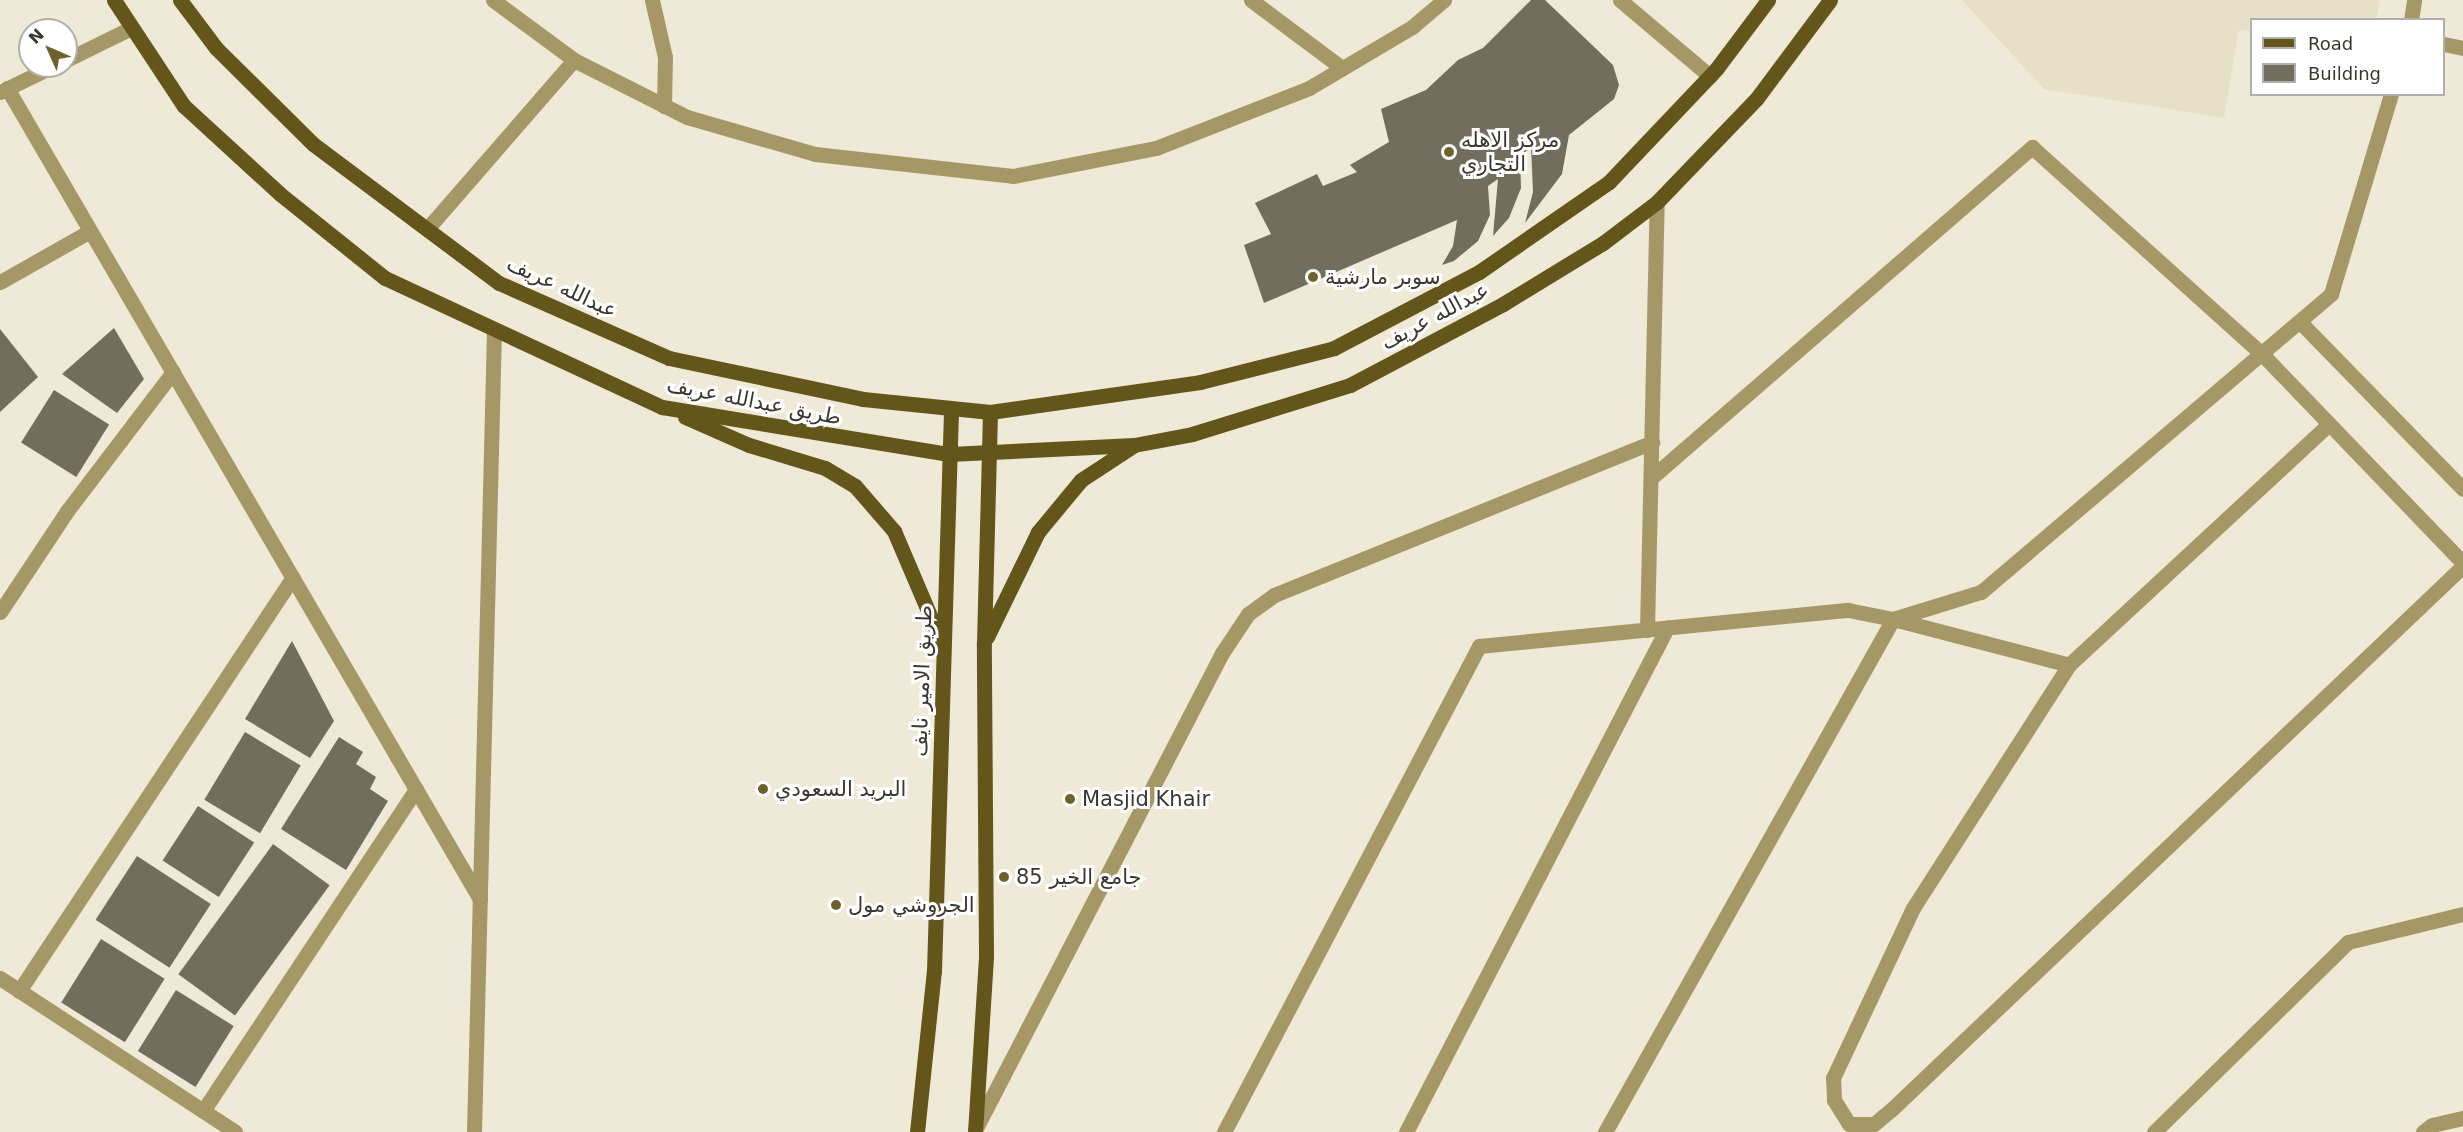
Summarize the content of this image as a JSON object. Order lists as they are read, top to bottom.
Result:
{
  "streets": {
    "main road": ["عبدالله عريف", "طريق عبدالله عريف", "طريق الامير نايف"]
  },
  "crossings": [
    ["عبدالله عريف", "طريق عبدالله عريف"],
    ["عبدالله عريف", "طريق الامير نايف"],
    ["طريق عبدالله عريف", "طريق الامير نايف"]
  ],
  "places": [
    "مركز الاهله التجاري",
    "سوبر مارشية",
    "البريد السعودي",
    "Masjid Khair",
    "جامع الخير 85",
    "الجروشي مول"
  ],
  "legend": ["Road", "Building"],
  "north": "top left"
}
